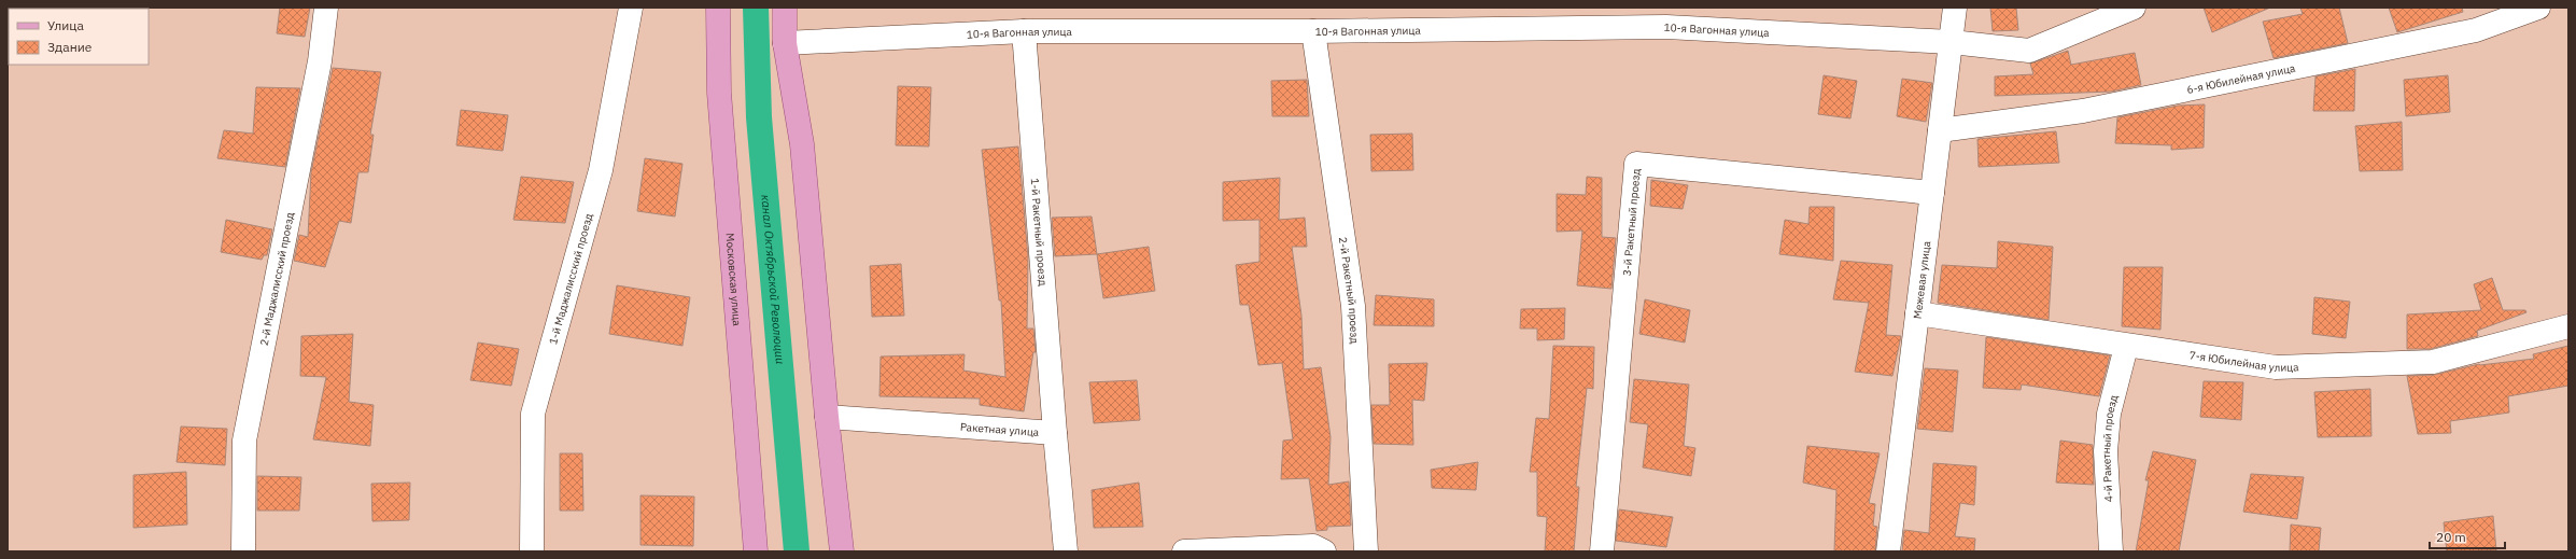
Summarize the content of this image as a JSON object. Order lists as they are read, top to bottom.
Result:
{
  "streets": {
    "main road": ["Московская улица"],
    "street": [
      "10-я Вагонная улица",
      "6-я Юбилейная улица",
      "3-й Ракетный проезд",
      "1-й Ракетный проезд",
      "2-й Маджалисский проезд",
      "1-й Маджалисский проезд",
      "Межевая улица",
      "2-й Ракетный проезд",
      "7-я Юбилейная улица",
      "Ракетная улица",
      "4-й Ракетный проезд"
    ]
  },
  "crossings": [
    ["10-я Вагонная улица", "1-й Ракетный проезд"],
    ["10-я Вагонная улица", "Межевая улица"],
    ["10-я Вагонная улица", "2-й Ракетный проезд"],
    ["6-я Юбилейная улица", "Межевая улица"],
    ["3-й Ракетный проезд", "Межевая улица"],
    ["1-й Ракетный проезд", "Ракетная улица"],
    ["Межевая улица", "7-я Юбилейная улица"],
    ["7-я Юбилейная улица", "4-й Ракетный проезд"]
  ],
  "water": ["канал Октябрьской Революции"],
  "legend": ["Улица", "Здание"],
  "scale_bar": "20 m"
}
